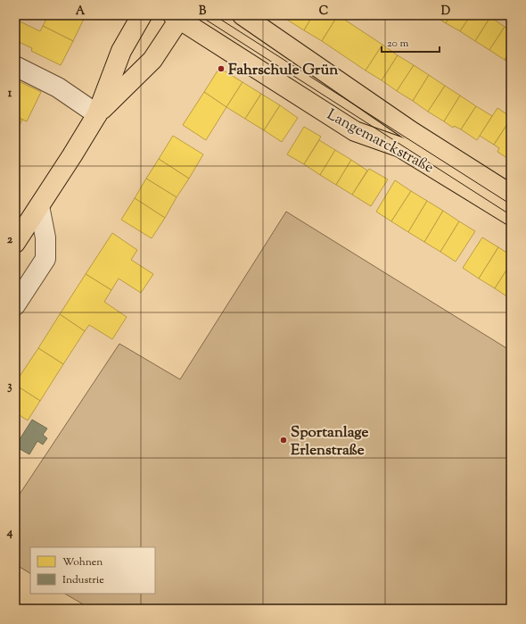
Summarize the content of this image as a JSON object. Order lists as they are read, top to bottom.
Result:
{
  "streets": {
    "main road": ["Langemarckstraße"]
  },
  "places": ["Fahrschule Grün", "Sportanlage Erlenstraße"],
  "legend": ["Wohnen", "Industrie"],
  "scale_bar": "20 m",
  "grid": {
    "columns": [
      "A",
      "B",
      "C",
      "D"
    ],
    "rows": [
      "1",
      "2",
      "3",
      "4"
    ]
  }
}
